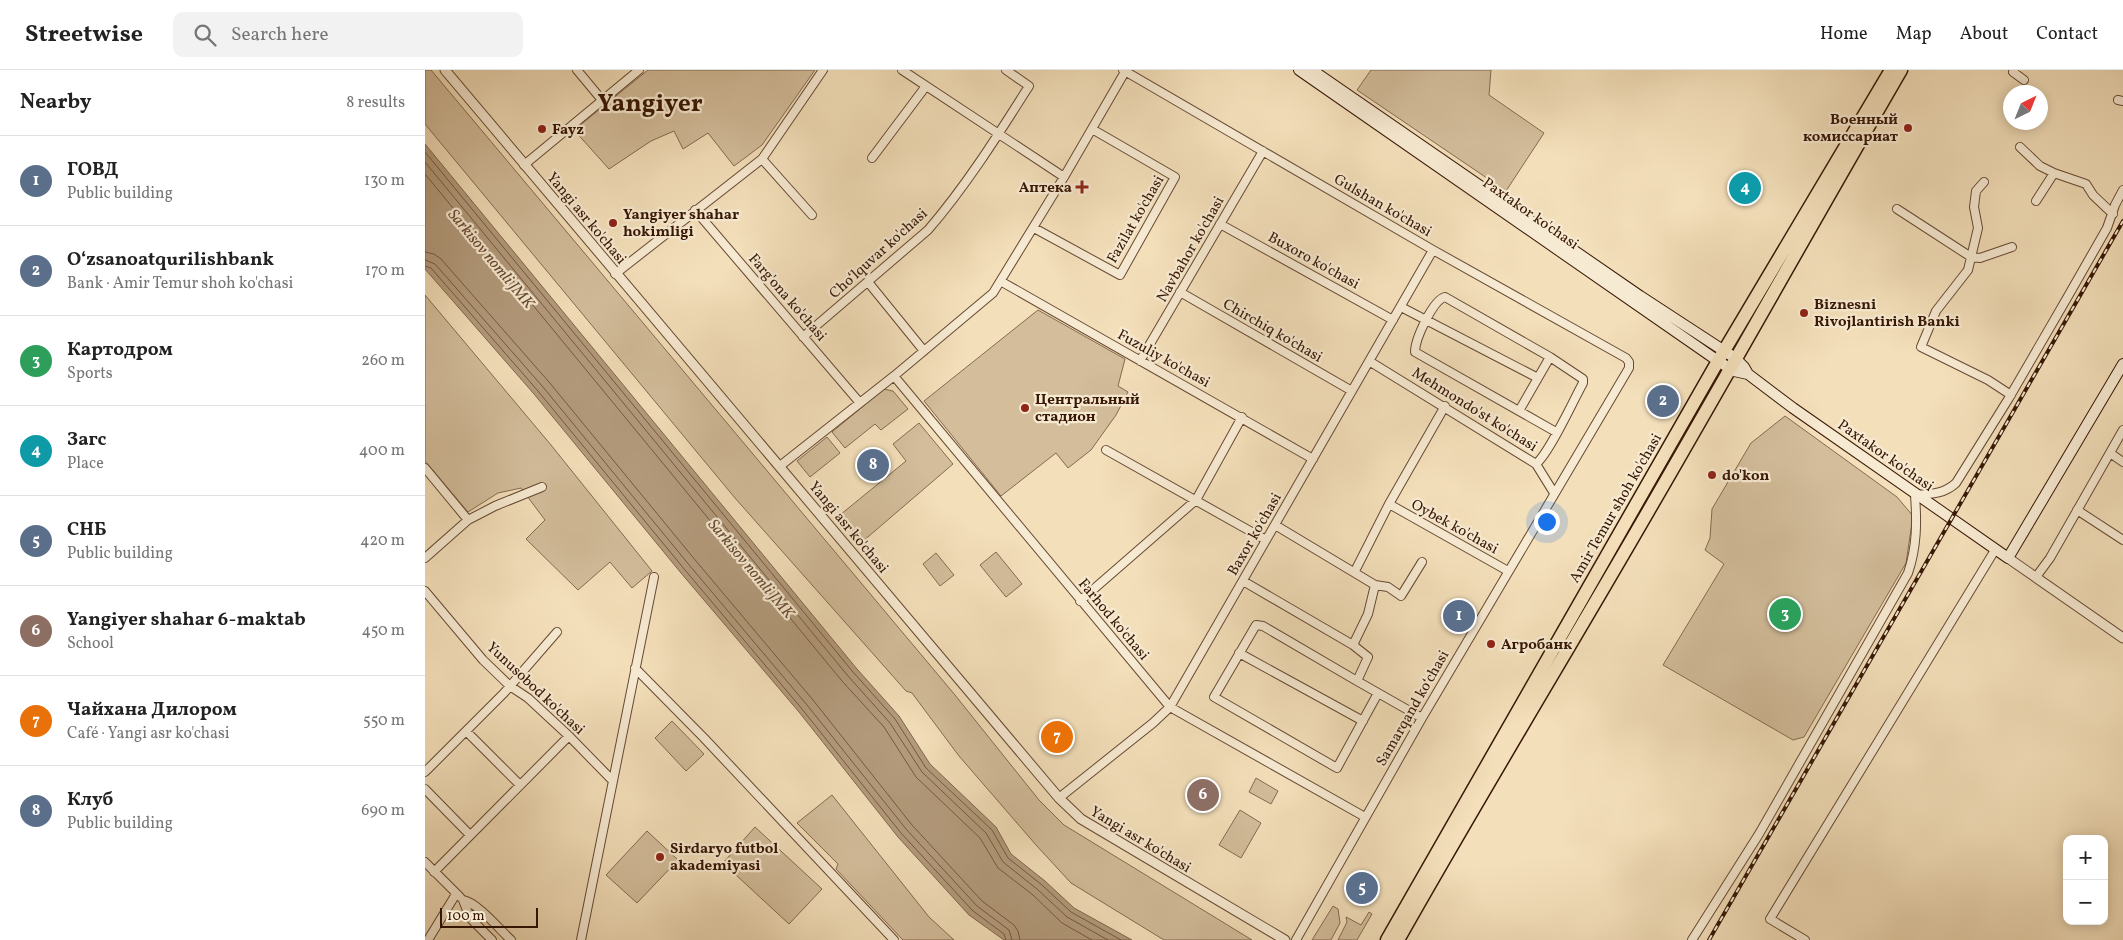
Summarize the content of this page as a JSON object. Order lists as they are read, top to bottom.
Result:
{
  "streets": {
    "highway": ["Amir Temur shoh ko'chasi"],
    "main road": ["Paxtakor ko'chasi"],
    "street": [
      "Gulshan ko'chasi",
      "Yangi asr ko'chasi",
      "Fazilat ko'chasi",
      "Navbahor ko'chasi",
      "Cho‘lquvar ko'chasi",
      "Buxoro ko'chasi",
      "Farg'ona ko'chasi",
      "Chirchiq ko'chasi",
      "Fuzuliy ko'chasi",
      "Mehmondo'st ko'chasi",
      "Oybek ko'chasi",
      "Baxor ko'chasi",
      "Farhod ko'chasi",
      "Yunusobod ko'chasi",
      "Samarqand ko‘chasi"
    ]
  },
  "crossings": [
    ["Gulshan ko'chasi", "Navbahor ko'chasi"],
    ["Gulshan ko'chasi", "Baxor ko'chasi"],
    ["Gulshan ko'chasi", "Samarqand ko‘chasi"],
    ["Paxtakor ko'chasi", "Amir Temur shoh ko'chasi"],
    ["Yangi asr ko'chasi", "Baxor ko'chasi"],
    ["Navbahor ko'chasi", "Buxoro ko'chasi"],
    ["Navbahor ko'chasi", "Chirchiq ko'chasi"],
    ["Navbahor ko'chasi", "Fuzuliy ko'chasi"],
    ["Cho‘lquvar ko'chasi", "Farg'ona ko'chasi"],
    ["Buxoro ko'chasi", "Baxor ko'chasi"],
    ["Chirchiq ko'chasi", "Baxor ko'chasi"],
    ["Fuzuliy ko'chasi", "Baxor ko'chasi"],
    ["Mehmondo'st ko'chasi", "Baxor ko'chasi"],
    ["Mehmondo'st ko'chasi", "Samarqand ko‘chasi"],
    ["Oybek ko'chasi", "Samarqand ko‘chasi"],
    ["Baxor ko'chasi", "Farhod ko'chasi"],
    ["Farhod ko'chasi", "Samarqand ko‘chasi"]
  ],
  "districts": ["Yangiyer"],
  "water": ["Sarkisov nomli JMK"],
  "places": {
    "other": [
      "Военный комиссариат",
      "Fayz",
      "Yangiyer shahar hokimligi",
      "Biznesni Rivojlantirish Banki",
      "Центральный стадион",
      "do'kon",
      "Агробанк",
      "Sirdaryo futbol akademiyasi"
    ],
    "health": ["Аптека"]
  },
  "scale_bar": "100 m",
  "north": "top right",
  "page": {
    "header": "Streetwise",
    "search": "Search here",
    "nav": [
      "Home",
      "Map",
      "About",
      "Contact"
    ],
    "heading": ["Nearby", "8 results"],
    "list": [
      {
        "mark": "1",
        "name": "ГОВД",
        "note": "Public building",
        "value": "130 m"
      },
      {
        "mark": "2",
        "name": "Oʻzsanoatqurilishbank",
        "note": "Bank · Amir Temur shoh ko'chasi",
        "value": "170 m"
      },
      {
        "mark": "3",
        "name": "Картодром",
        "note": "Sports",
        "value": "260 m"
      },
      {
        "mark": "4",
        "name": "Загс",
        "note": "Place",
        "value": "400 m"
      },
      {
        "mark": "5",
        "name": "СНБ",
        "note": "Public building",
        "value": "420 m"
      },
      {
        "mark": "6",
        "name": "Yangiyer shahar 6-maktab",
        "note": "School",
        "value": "450 m"
      },
      {
        "mark": "7",
        "name": "Чайхана Дилором",
        "note": "Café · Yangi asr ko'chasi",
        "value": "550 m"
      },
      {
        "mark": "8",
        "name": "Клуб",
        "note": "Public building",
        "value": "690 m"
      }
    ],
    "pins": [
      "4",
      "2",
      "8",
      "3",
      "1",
      "7",
      "6",
      "5"
    ],
    "map_buttons": ["+", "−"],
    "scale": "100 m"
  }
}
